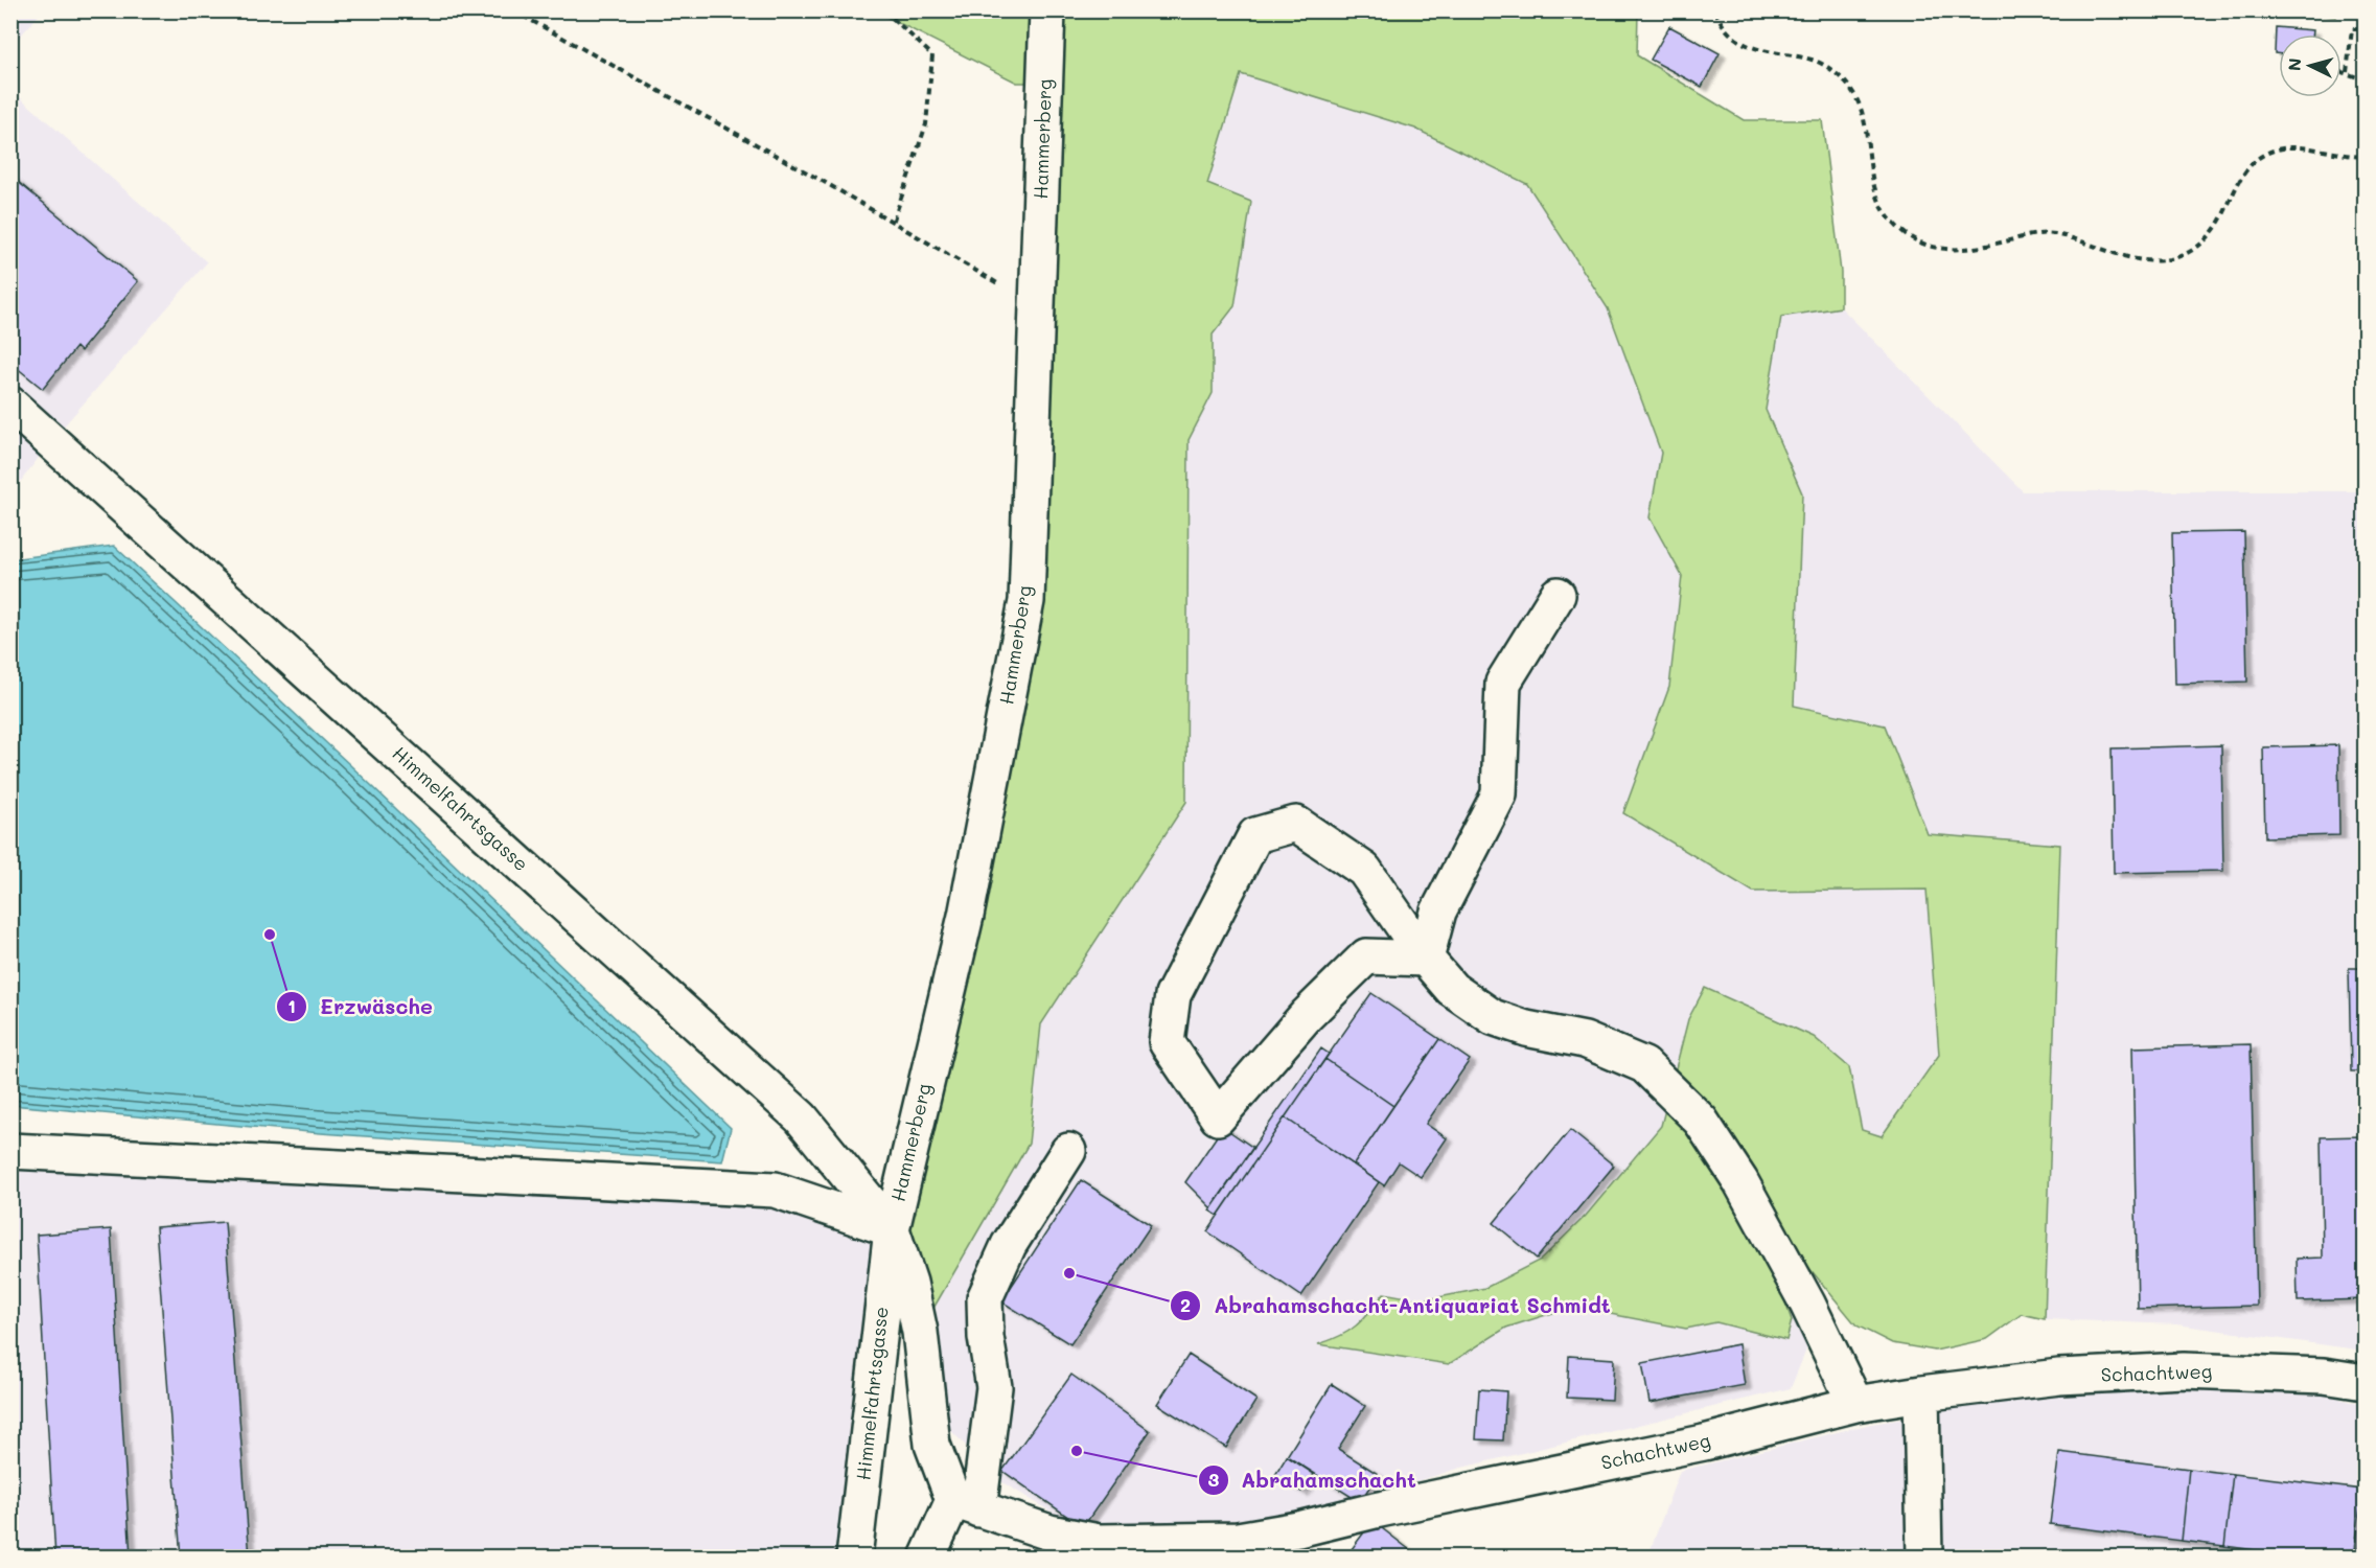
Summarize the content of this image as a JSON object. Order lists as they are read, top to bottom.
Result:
{
  "streets": {
    "street": ["Hammerberg", "Himmelfahrtsgasse", "Schachtweg"]
  },
  "crossings": [
    ["Hammerberg", "Himmelfahrtsgasse"],
    ["Himmelfahrtsgasse", "Schachtweg"]
  ],
  "places": ["Erzwäsche", "Abrahamschacht-Antiquariat Schmidt", "Abrahamschacht"],
  "north": "left"
}
